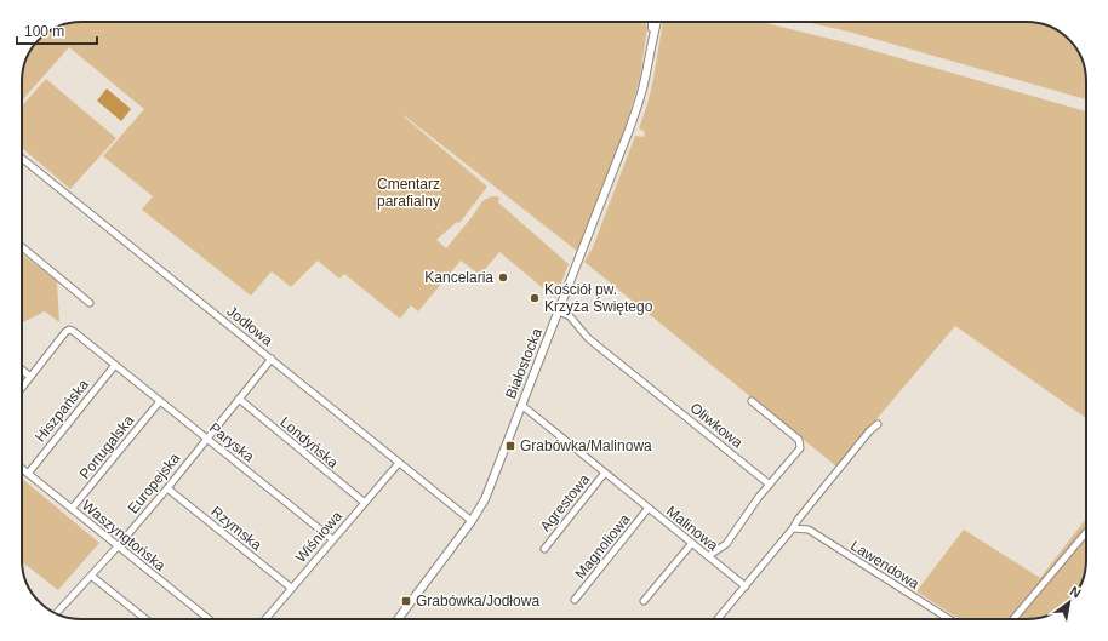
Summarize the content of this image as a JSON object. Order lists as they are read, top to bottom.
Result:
{
  "streets": {
    "street": [
      "Jodłowa",
      "Białostocka",
      "Hiszpańska",
      "Oliwkowa",
      "Paryska",
      "Londyńska",
      "Portugalska",
      "Europejska",
      "Agrestowa",
      "Rzymska",
      "Malinowa",
      "Waszyngtońska",
      "Wiśniowa",
      "Magnoliowa",
      "Lawendowa"
    ]
  },
  "crossings": [
    ["Jodłowa", "Białostocka"],
    ["Jodłowa", "Europejska"],
    ["Jodłowa", "Wiśniowa"],
    ["Białostocka", "Oliwkowa"],
    ["Białostocka", "Malinowa"],
    ["Hiszpańska", "Paryska"],
    ["Hiszpańska", "Waszyngtońska"],
    ["Paryska", "Portugalska"],
    ["Paryska", "Europejska"],
    ["Paryska", "Wiśniowa"],
    ["Londyńska", "Europejska"],
    ["Londyńska", "Wiśniowa"],
    ["Portugalska", "Waszyngtońska"],
    ["Europejska", "Rzymska"],
    ["Europejska", "Waszyngtońska"],
    ["Agrestowa", "Malinowa"],
    ["Rzymska", "Wiśniowa"],
    ["Malinowa", "Magnoliowa"]
  ],
  "parks": ["Cmentarz parafialny"],
  "places": {
    "other": ["Kancelaria", "Kościół pw. Krzyża Świętego"],
    "transit": ["Grabówka/Malinowa", "Grabówka/Jodłowa"]
  },
  "scale_bar": "100 m",
  "north": "top right"
}
